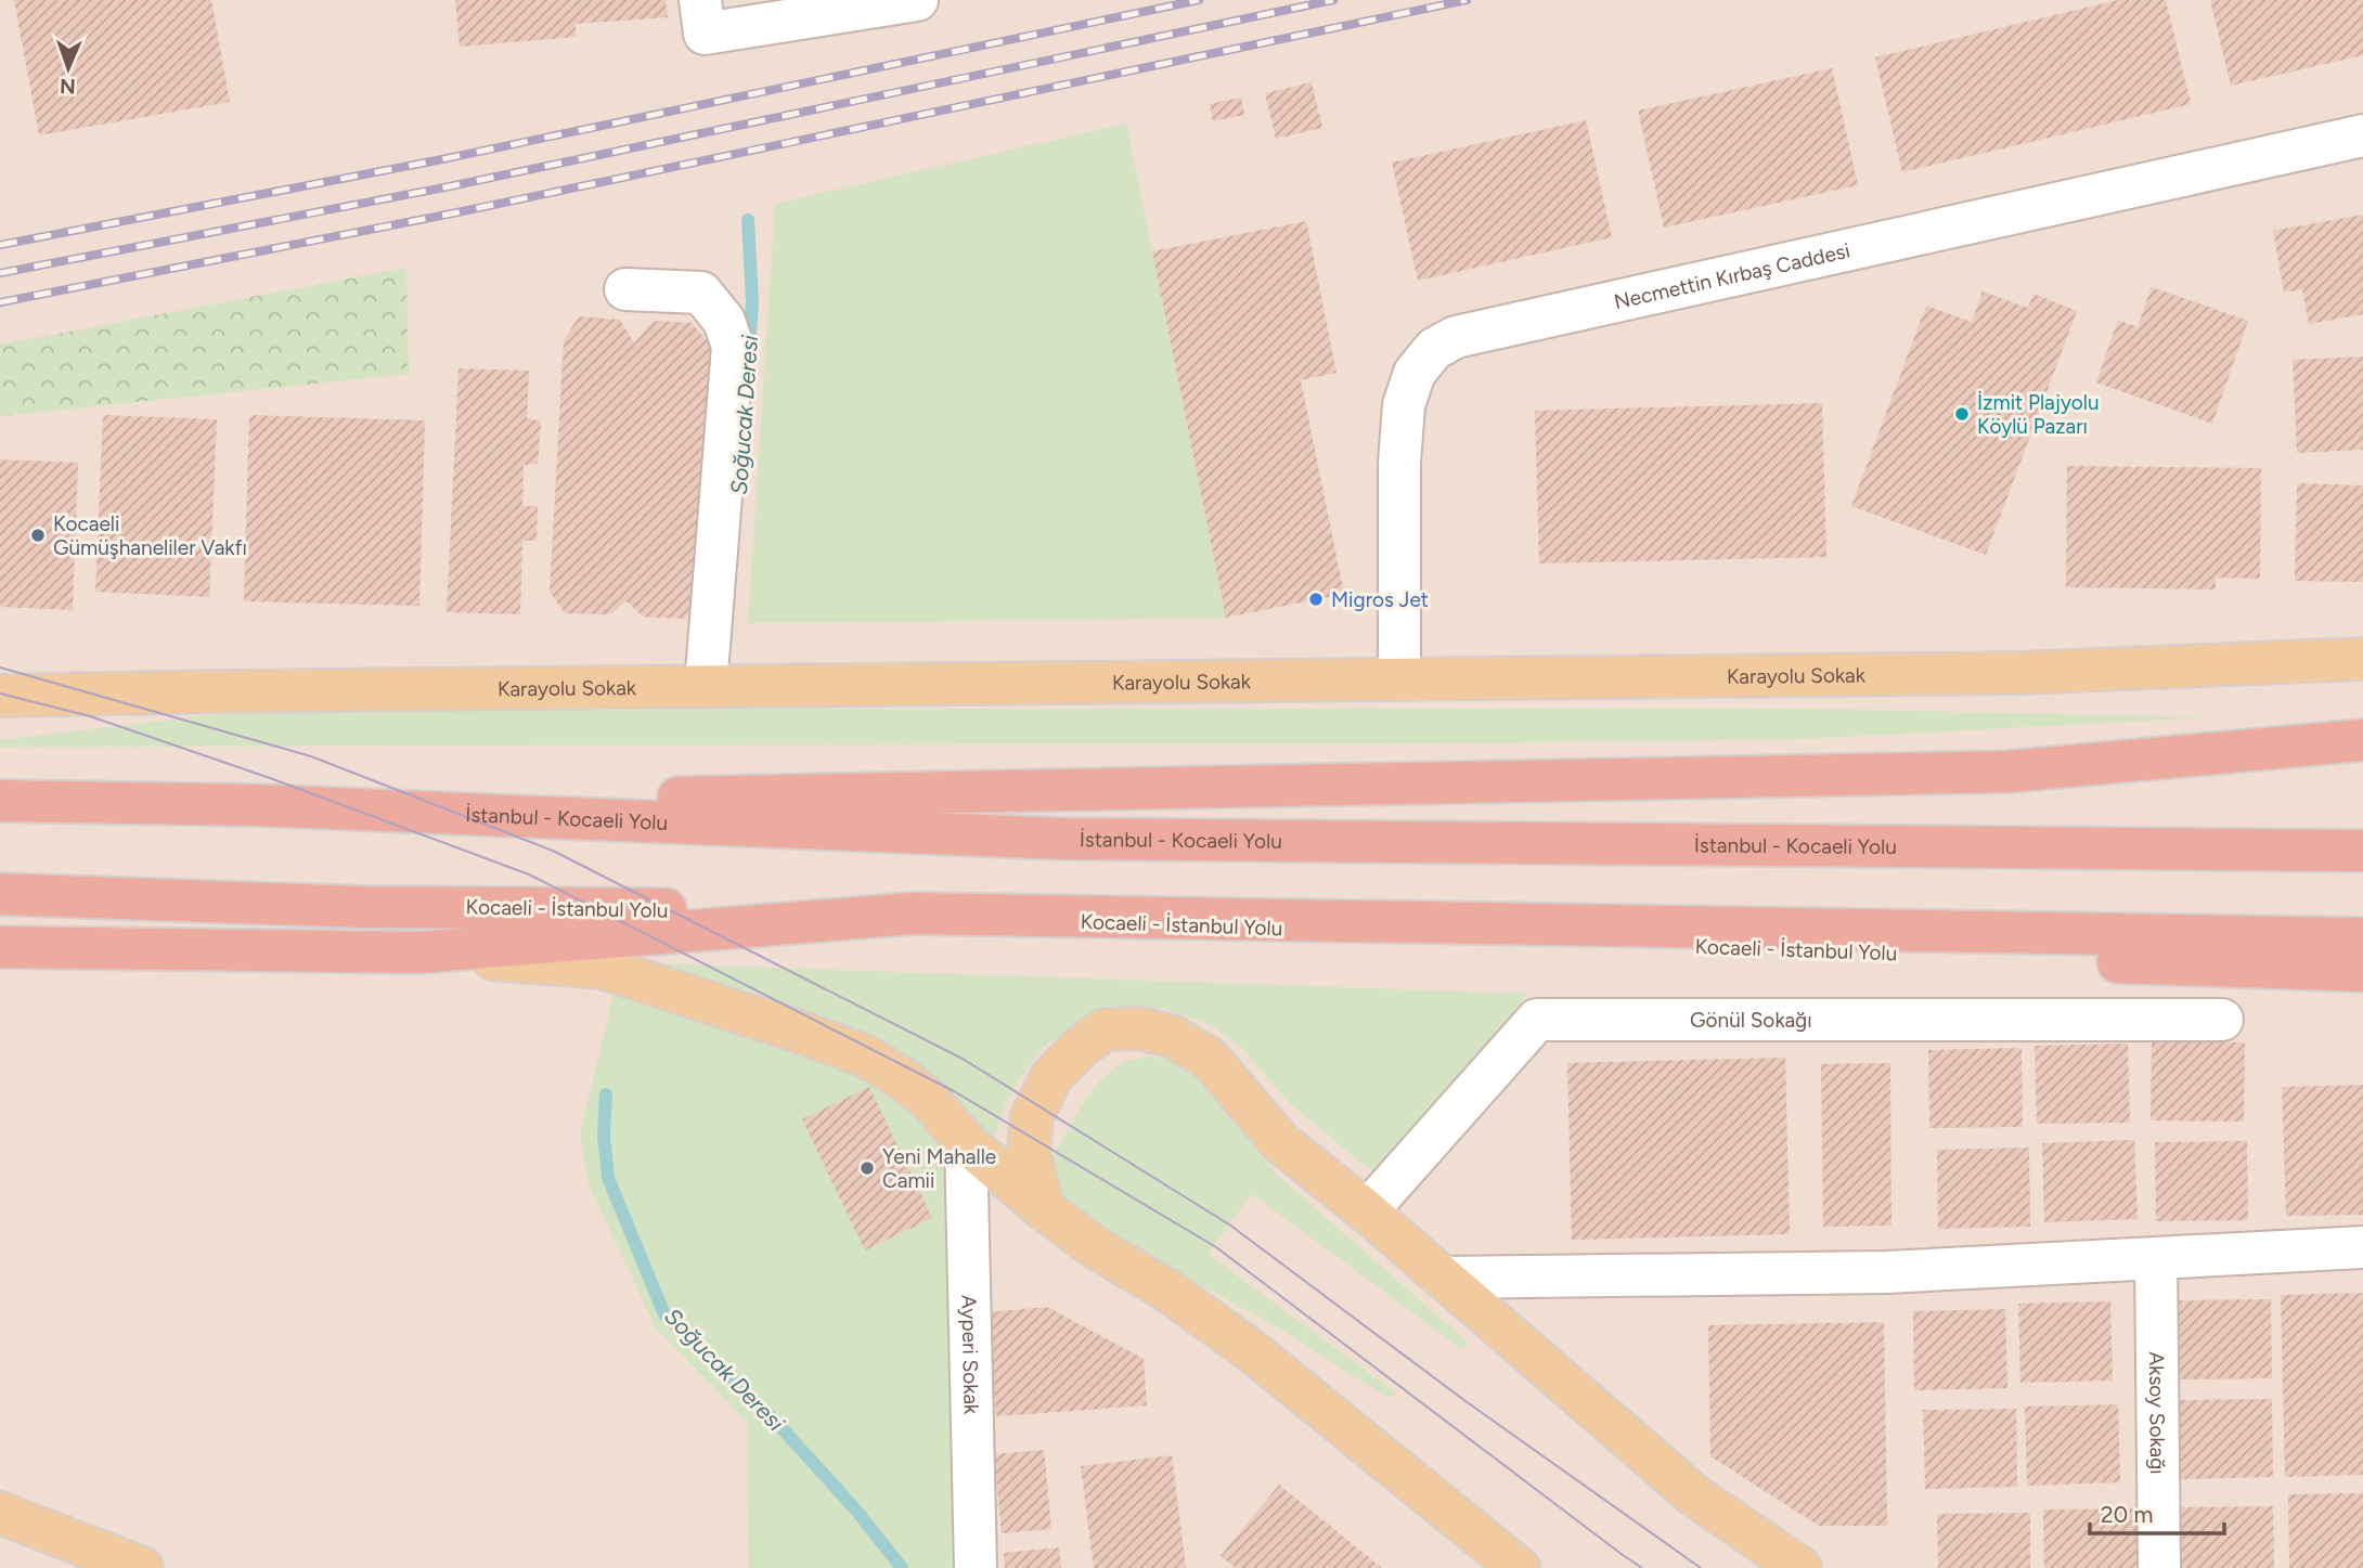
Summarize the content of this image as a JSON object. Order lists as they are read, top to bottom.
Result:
{
  "streets": {
    "highway": ["İstanbul - Kocaeli Yolu", "Kocaeli - İstanbul Yolu"],
    "main road": ["Karayolu Sokak"],
    "street": [
      "Necmettin Kırbaş Caddesi",
      "Gönül Sokağı",
      "Ayperi Sokak",
      "Aksoy Sokağı"
    ]
  },
  "crossings": [
    ["Necmettin Kırbaş Caddesi", "Karayolu Sokak"]
  ],
  "water": ["Soğucak Deresi"],
  "places": [
    "İzmit Plajyolu Köylü Pazarı",
    "Kocaeli Gümüşhaneliler Vakfı",
    "Migros Jet",
    "Yeni Mahalle Camii"
  ],
  "scale_bar": "20 m",
  "north": "bottom"
}
